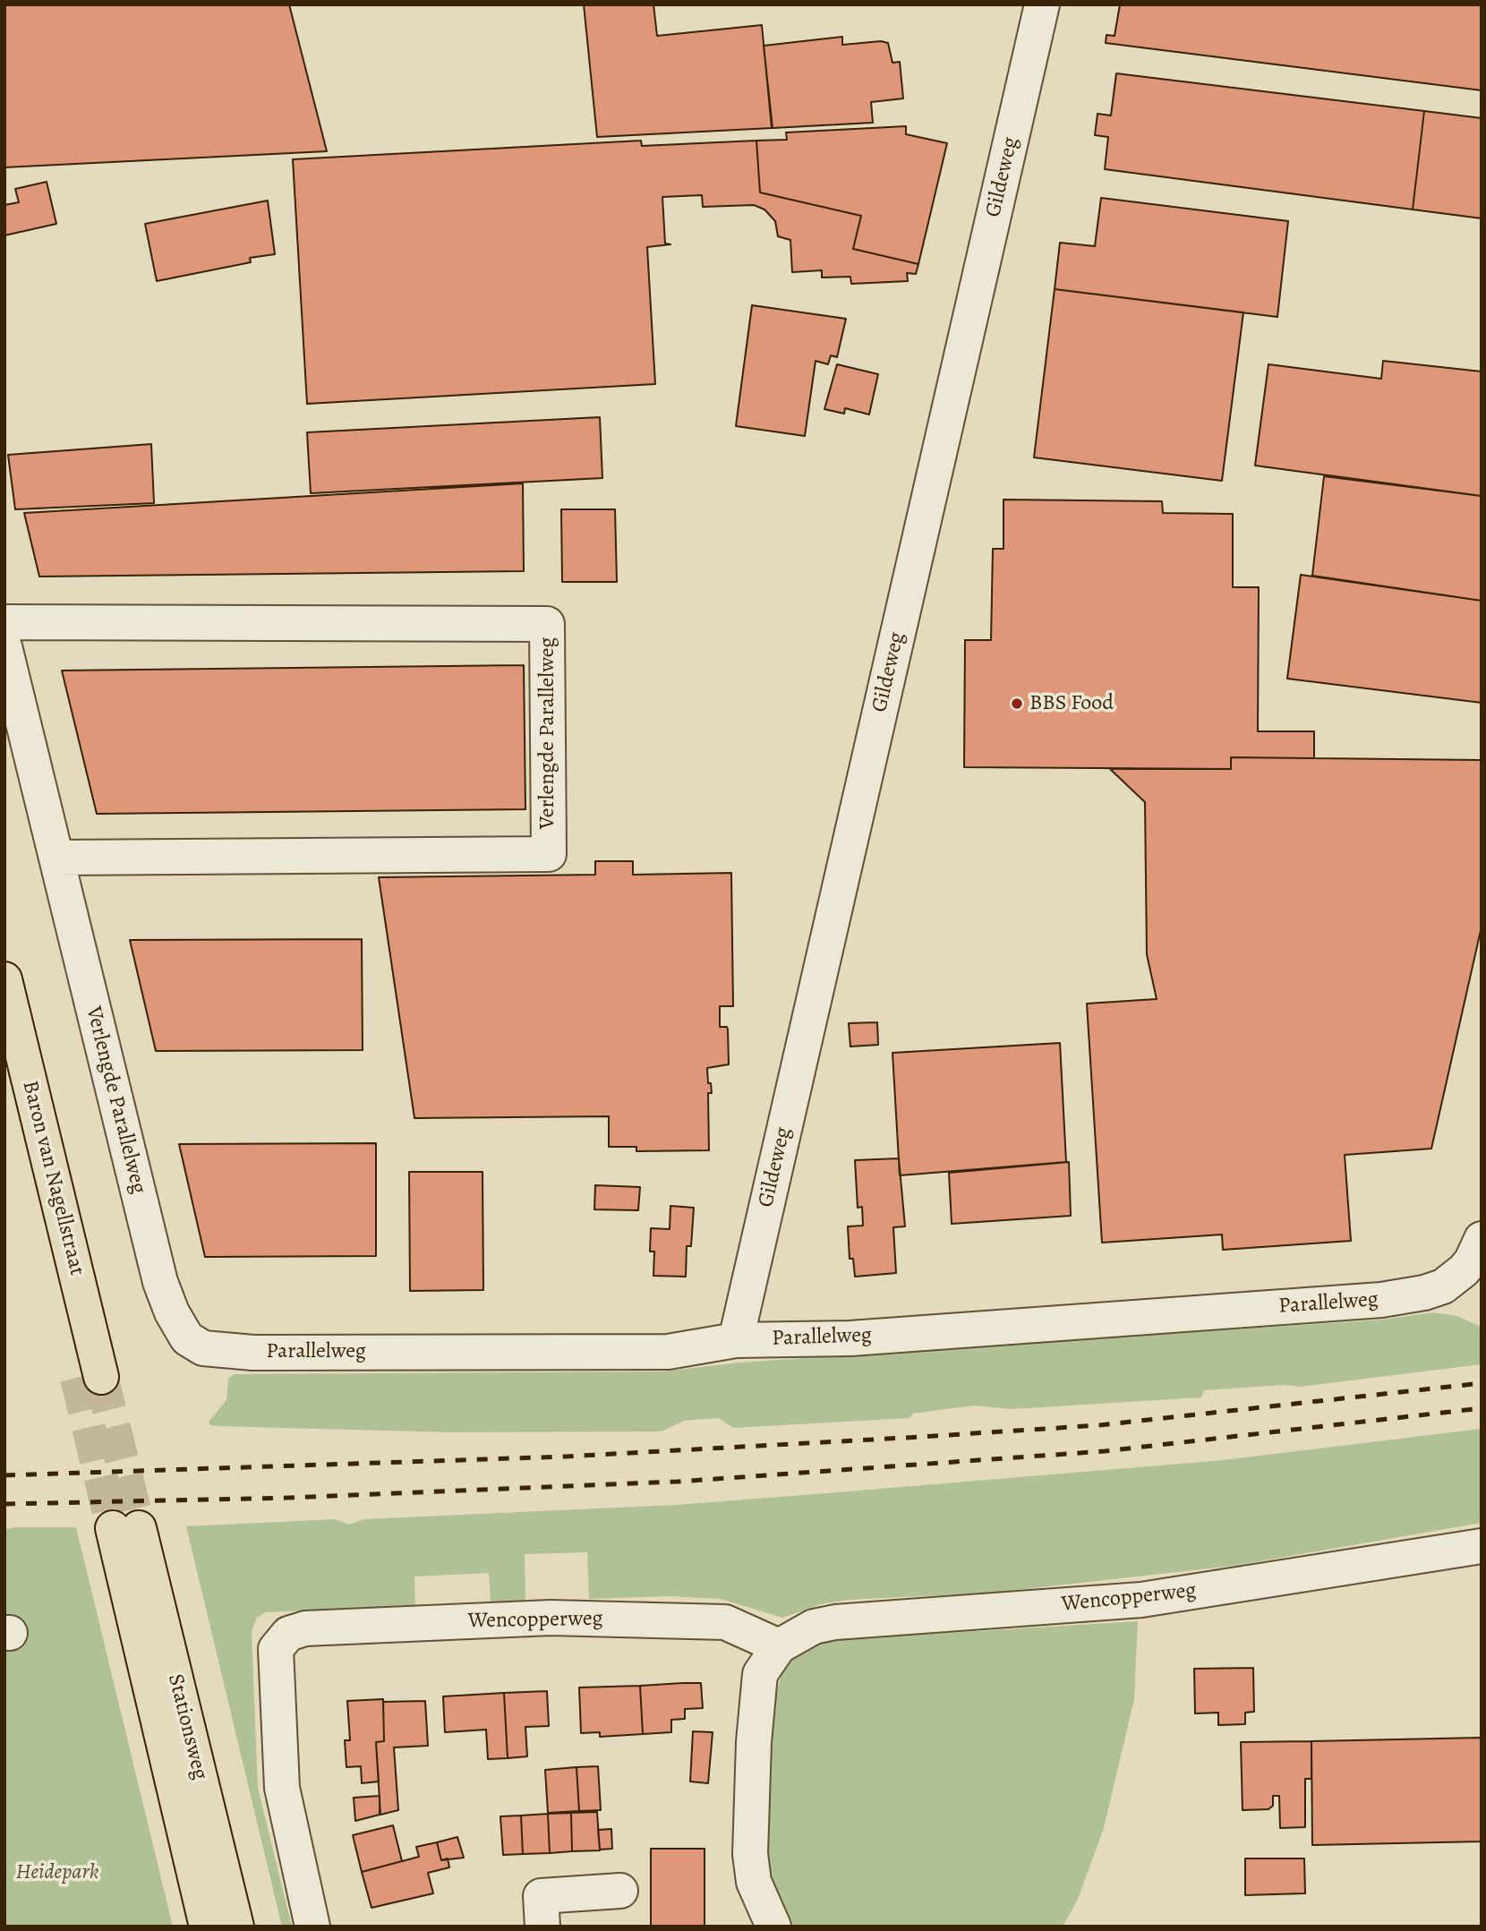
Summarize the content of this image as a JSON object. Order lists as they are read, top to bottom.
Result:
{
  "streets": {
    "main road": ["Baron van Nagellstraat", "Stationsweg"],
    "street": [
      "Gildeweg",
      "Verlengde Parallelweg",
      "Parallelweg",
      "Wencopperweg"
    ]
  },
  "crossings": [
    ["Gildeweg", "Parallelweg"],
    ["Verlengde Parallelweg", "Parallelweg"]
  ],
  "parks": ["Heidepark"],
  "places": ["BBS Food"]
}
